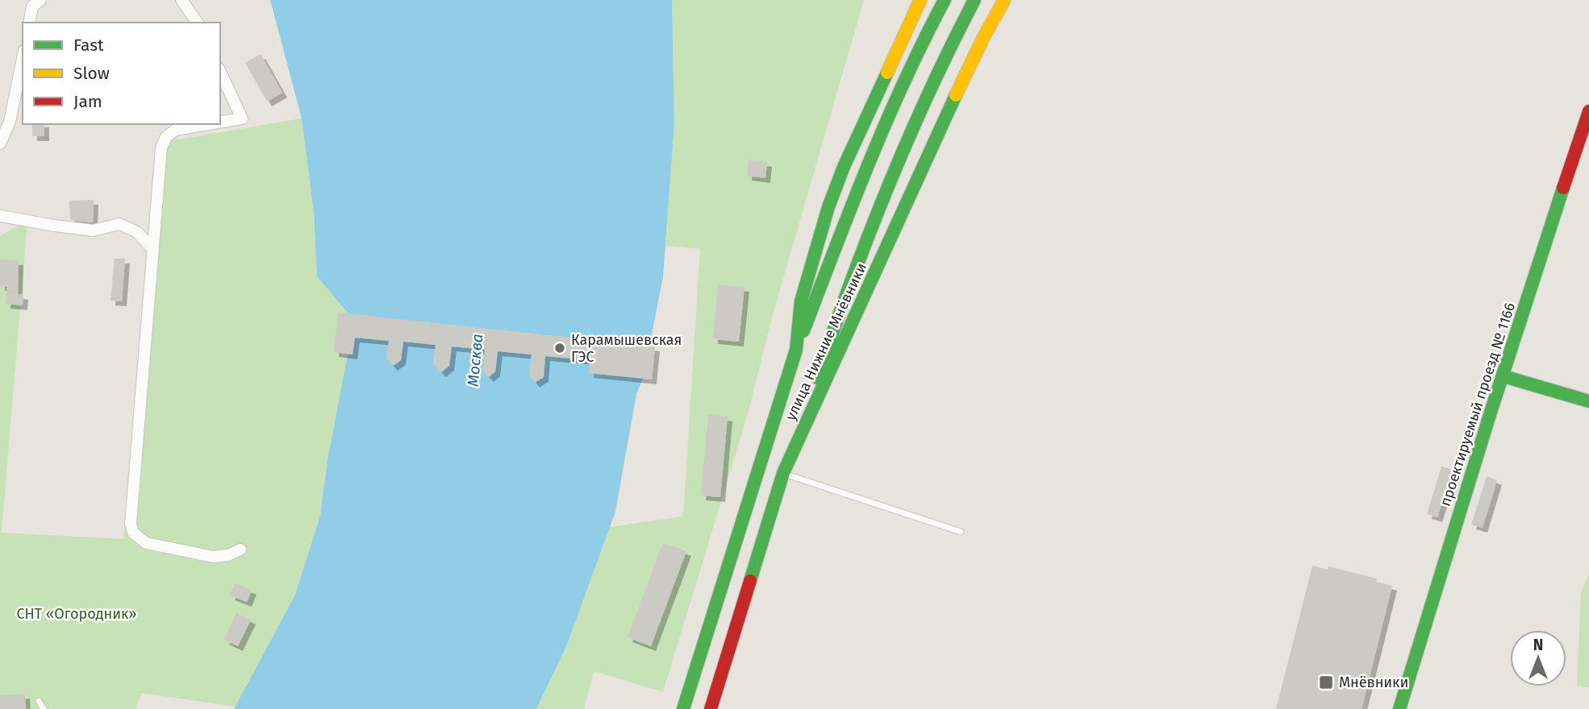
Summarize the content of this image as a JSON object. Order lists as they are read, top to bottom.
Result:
{
  "streets": {
    "main road": ["улица Нижние Мнёвники", "проектируемый проезд № 1166"]
  },
  "water": ["Москва"],
  "parks": ["СНТ «Огородник»"],
  "places": {
    "other": ["Карамышевская ГЭС"],
    "transit": ["Мнёвники"]
  },
  "legend": ["Fast", "Slow", "Jam"],
  "north": "top"
}
